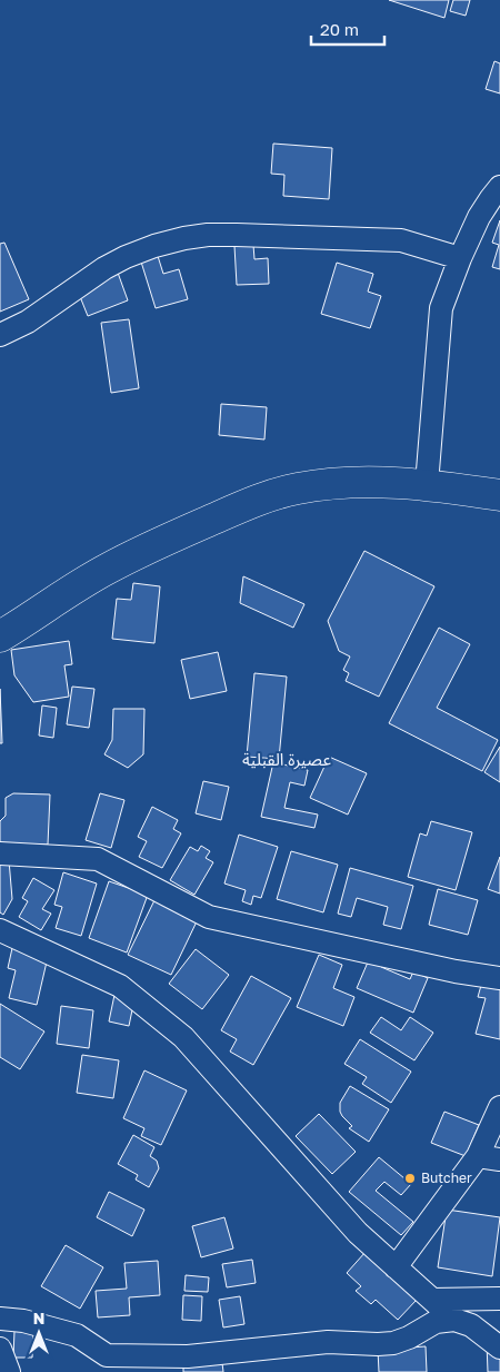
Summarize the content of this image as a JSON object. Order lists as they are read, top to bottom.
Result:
{
  "districts": ["عصيرة القبلية"],
  "places": ["Butcher"],
  "scale_bar": "20 m",
  "north": "top"
}
